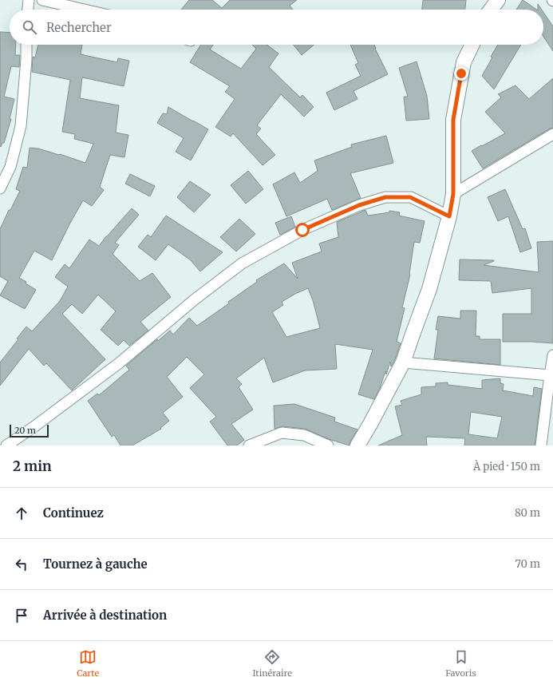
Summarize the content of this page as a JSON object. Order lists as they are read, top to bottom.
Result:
{
  "scale_bar": "20 m",
  "page": {
    "search": "Rechercher",
    "scale": "20 m",
    "heading": ["2 min", "À pied · 150 m"],
    "list": [
      ["Continuez", "80 m"],
      ["Tournez à gauche", "70 m"],
      "Arrivée à destination"
    ],
    "nav": ["Carte", "Itinéraire", "Favoris"]
  }
}
